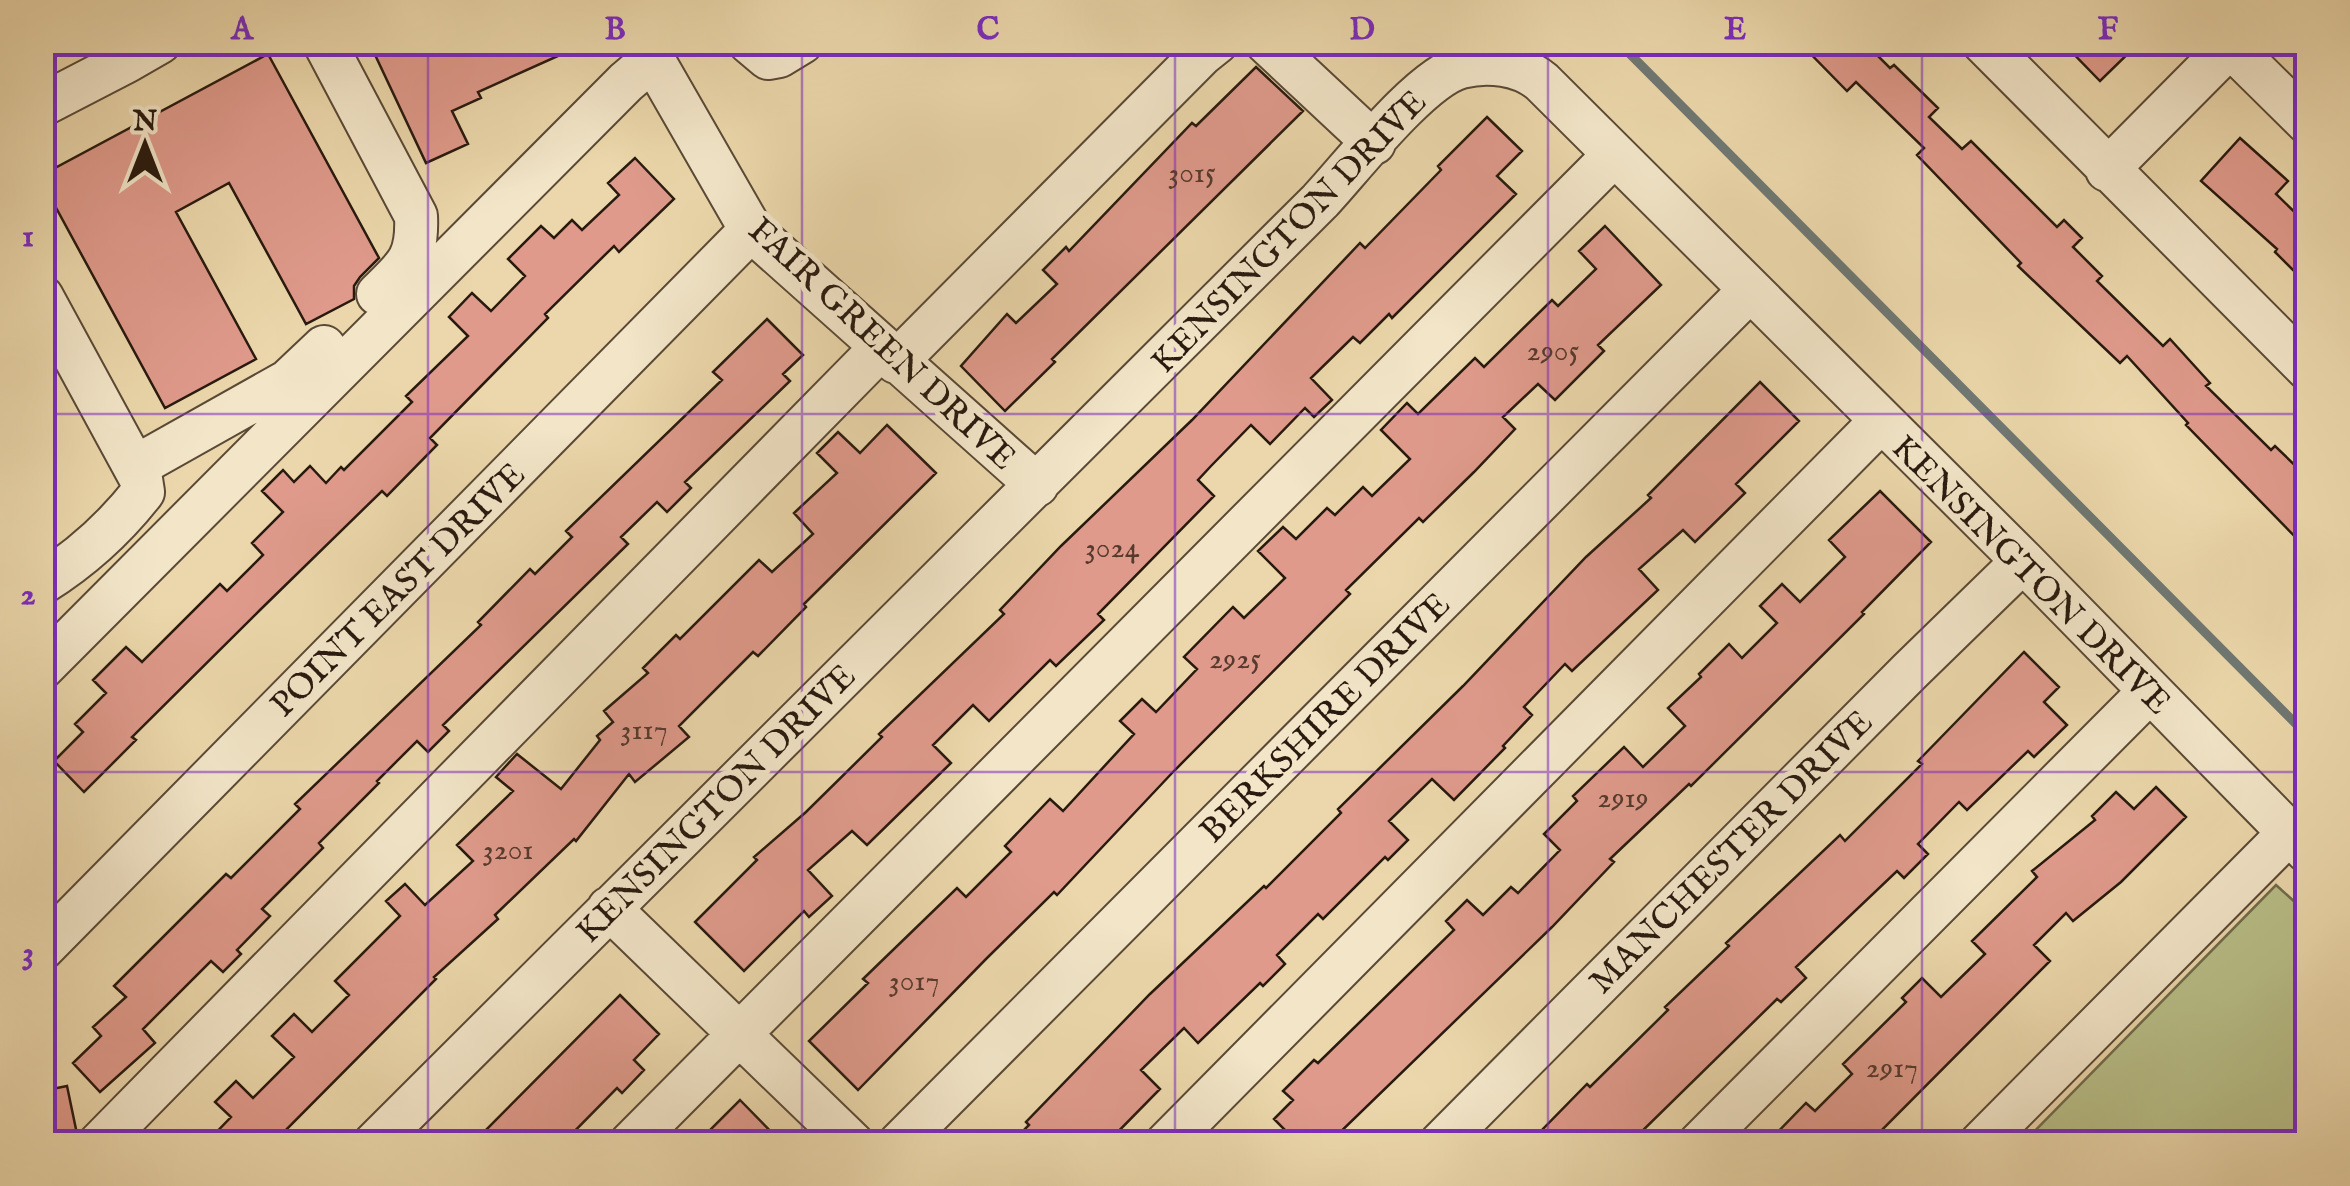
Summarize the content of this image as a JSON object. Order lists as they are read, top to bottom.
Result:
{
  "streets": {
    "street": [
      "KENSINGTON DRIVE",
      "FAIR GREEN DRIVE",
      "POINT EAST DRIVE",
      "BERKSHIRE DRIVE",
      "MANCHESTER DRIVE"
    ]
  },
  "crossings": [
    ["KENSINGTON DRIVE", "FAIR GREEN DRIVE"],
    ["KENSINGTON DRIVE", "BERKSHIRE DRIVE"],
    ["KENSINGTON DRIVE", "MANCHESTER DRIVE"],
    ["FAIR GREEN DRIVE", "POINT EAST DRIVE"]
  ],
  "house_numbers": [
    "3015",
    "2905",
    "3024",
    "2925",
    "3117",
    "2919",
    "3201",
    "3017",
    "2917"
  ],
  "north": "top",
  "grid": {
    "columns": [
      "A",
      "B",
      "C",
      "D",
      "E",
      "F"
    ],
    "rows": ["1", "2", "3"]
  }
}
